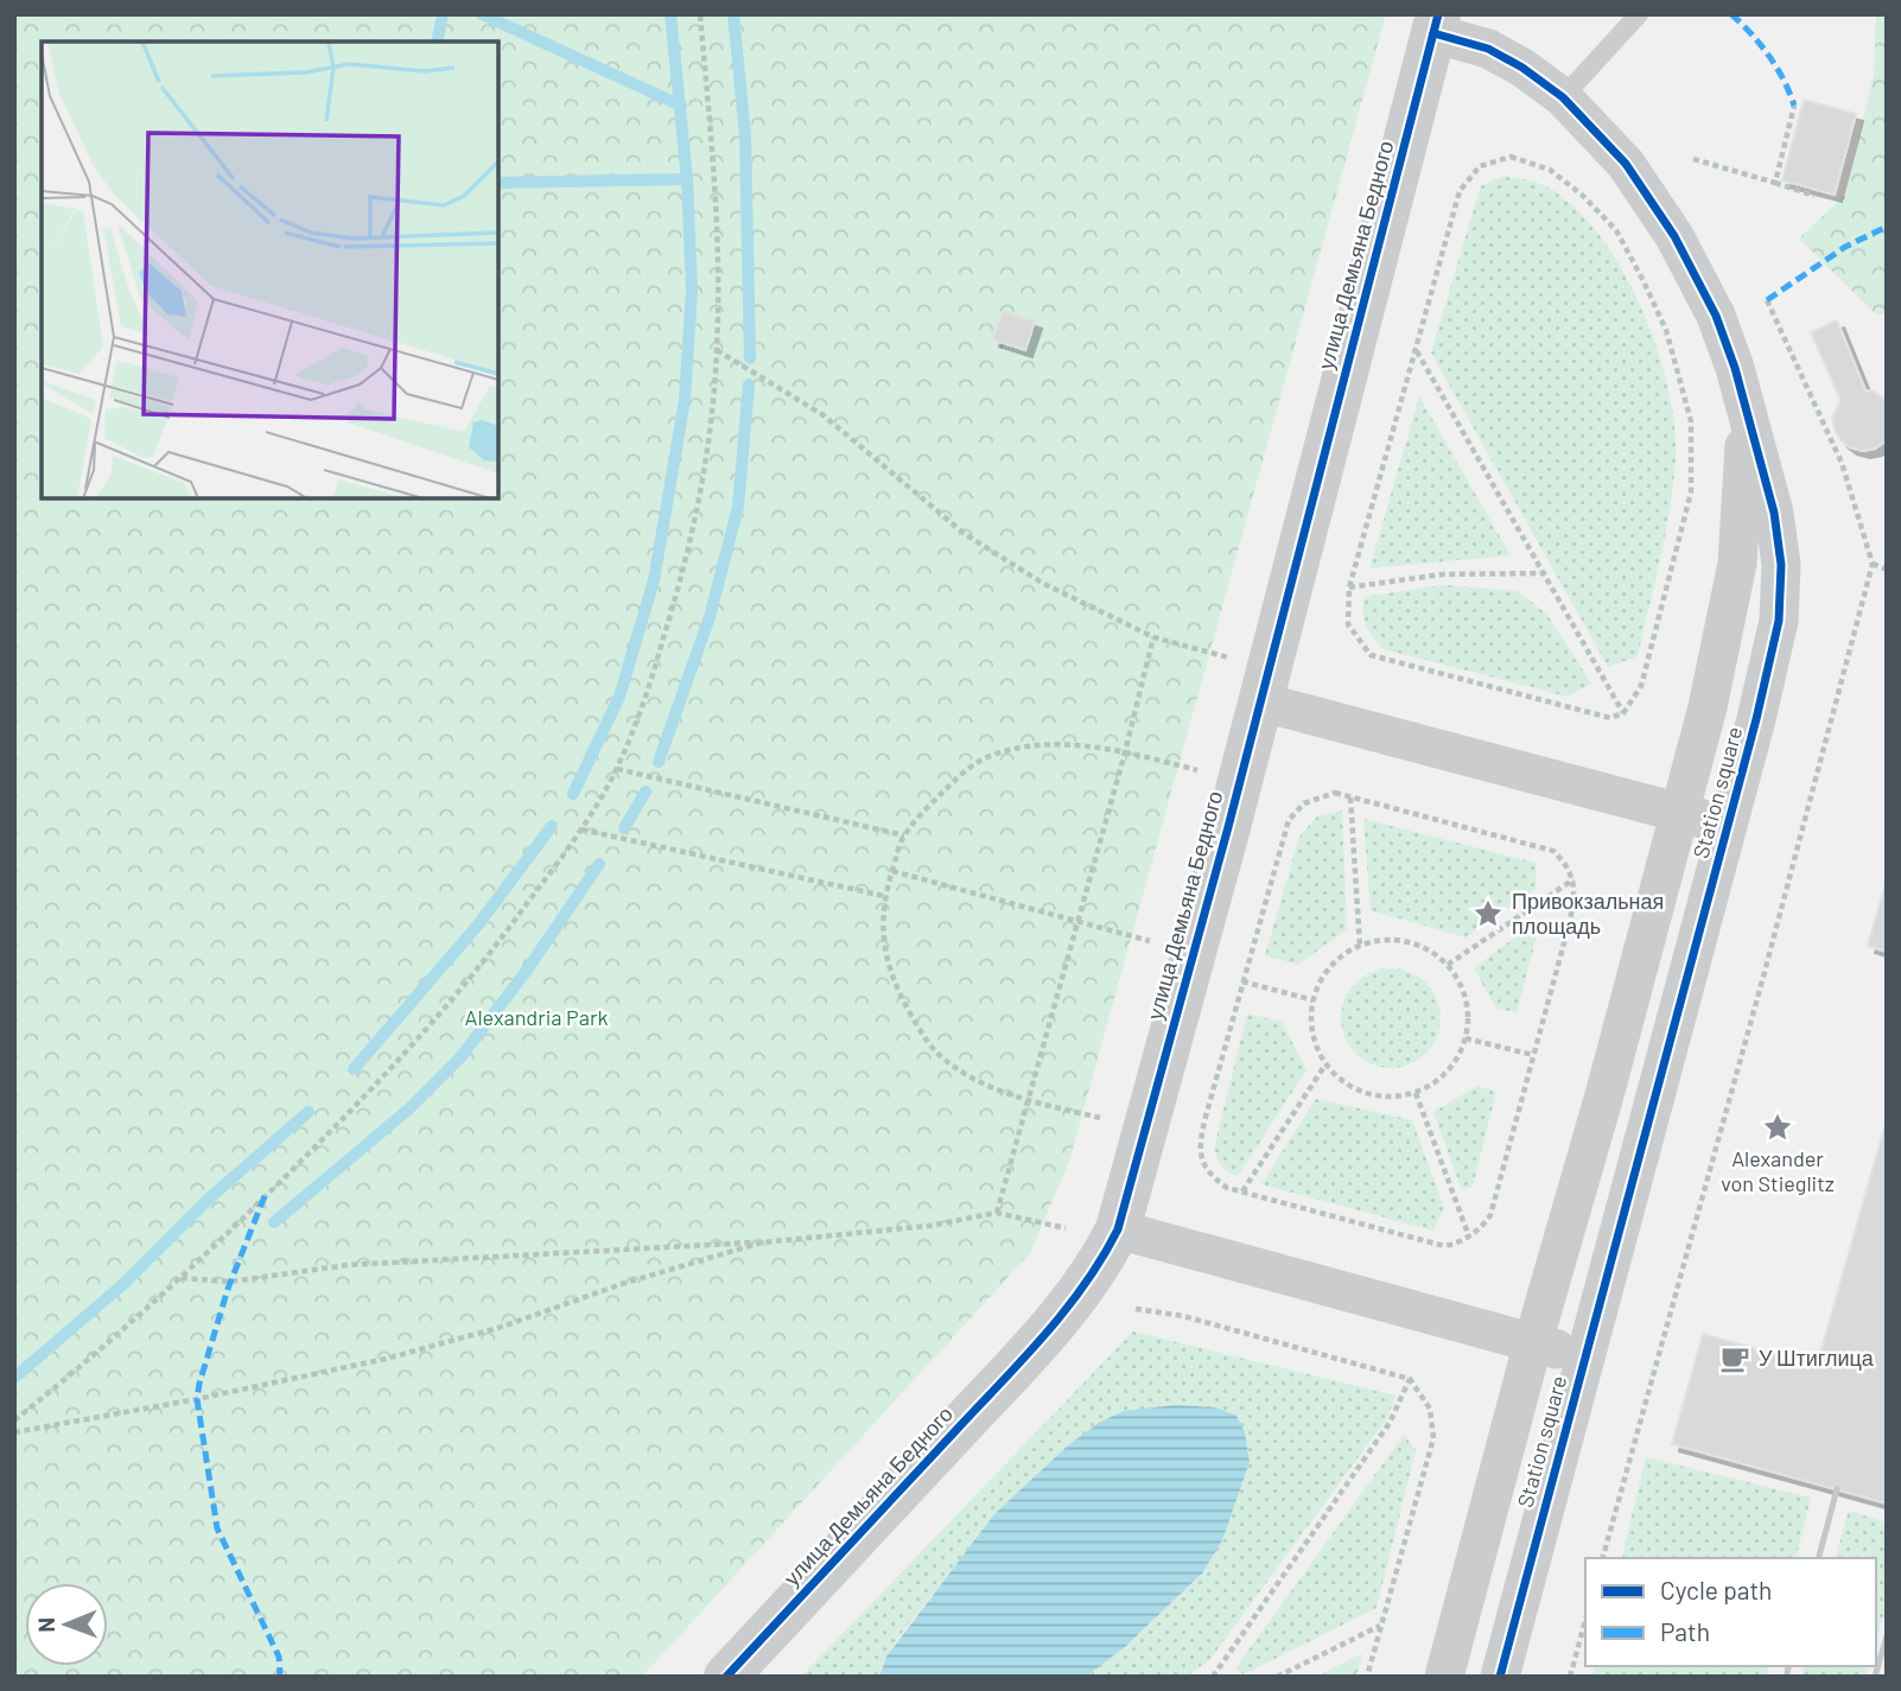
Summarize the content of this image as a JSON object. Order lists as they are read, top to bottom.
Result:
{
  "streets": {
    "street": ["улица Демьяна Бедного", "Station square"]
  },
  "crossings": [
    ["улица Демьяна Бедного", "Station square"]
  ],
  "parks": ["Alexandria Park"],
  "places": {
    "place": ["Привокзальная площадь", "Alexander von Stieglitz"],
    "cafe": ["У Штиглица"]
  },
  "legend": ["Cycle path", "Path"],
  "north": "left"
}
